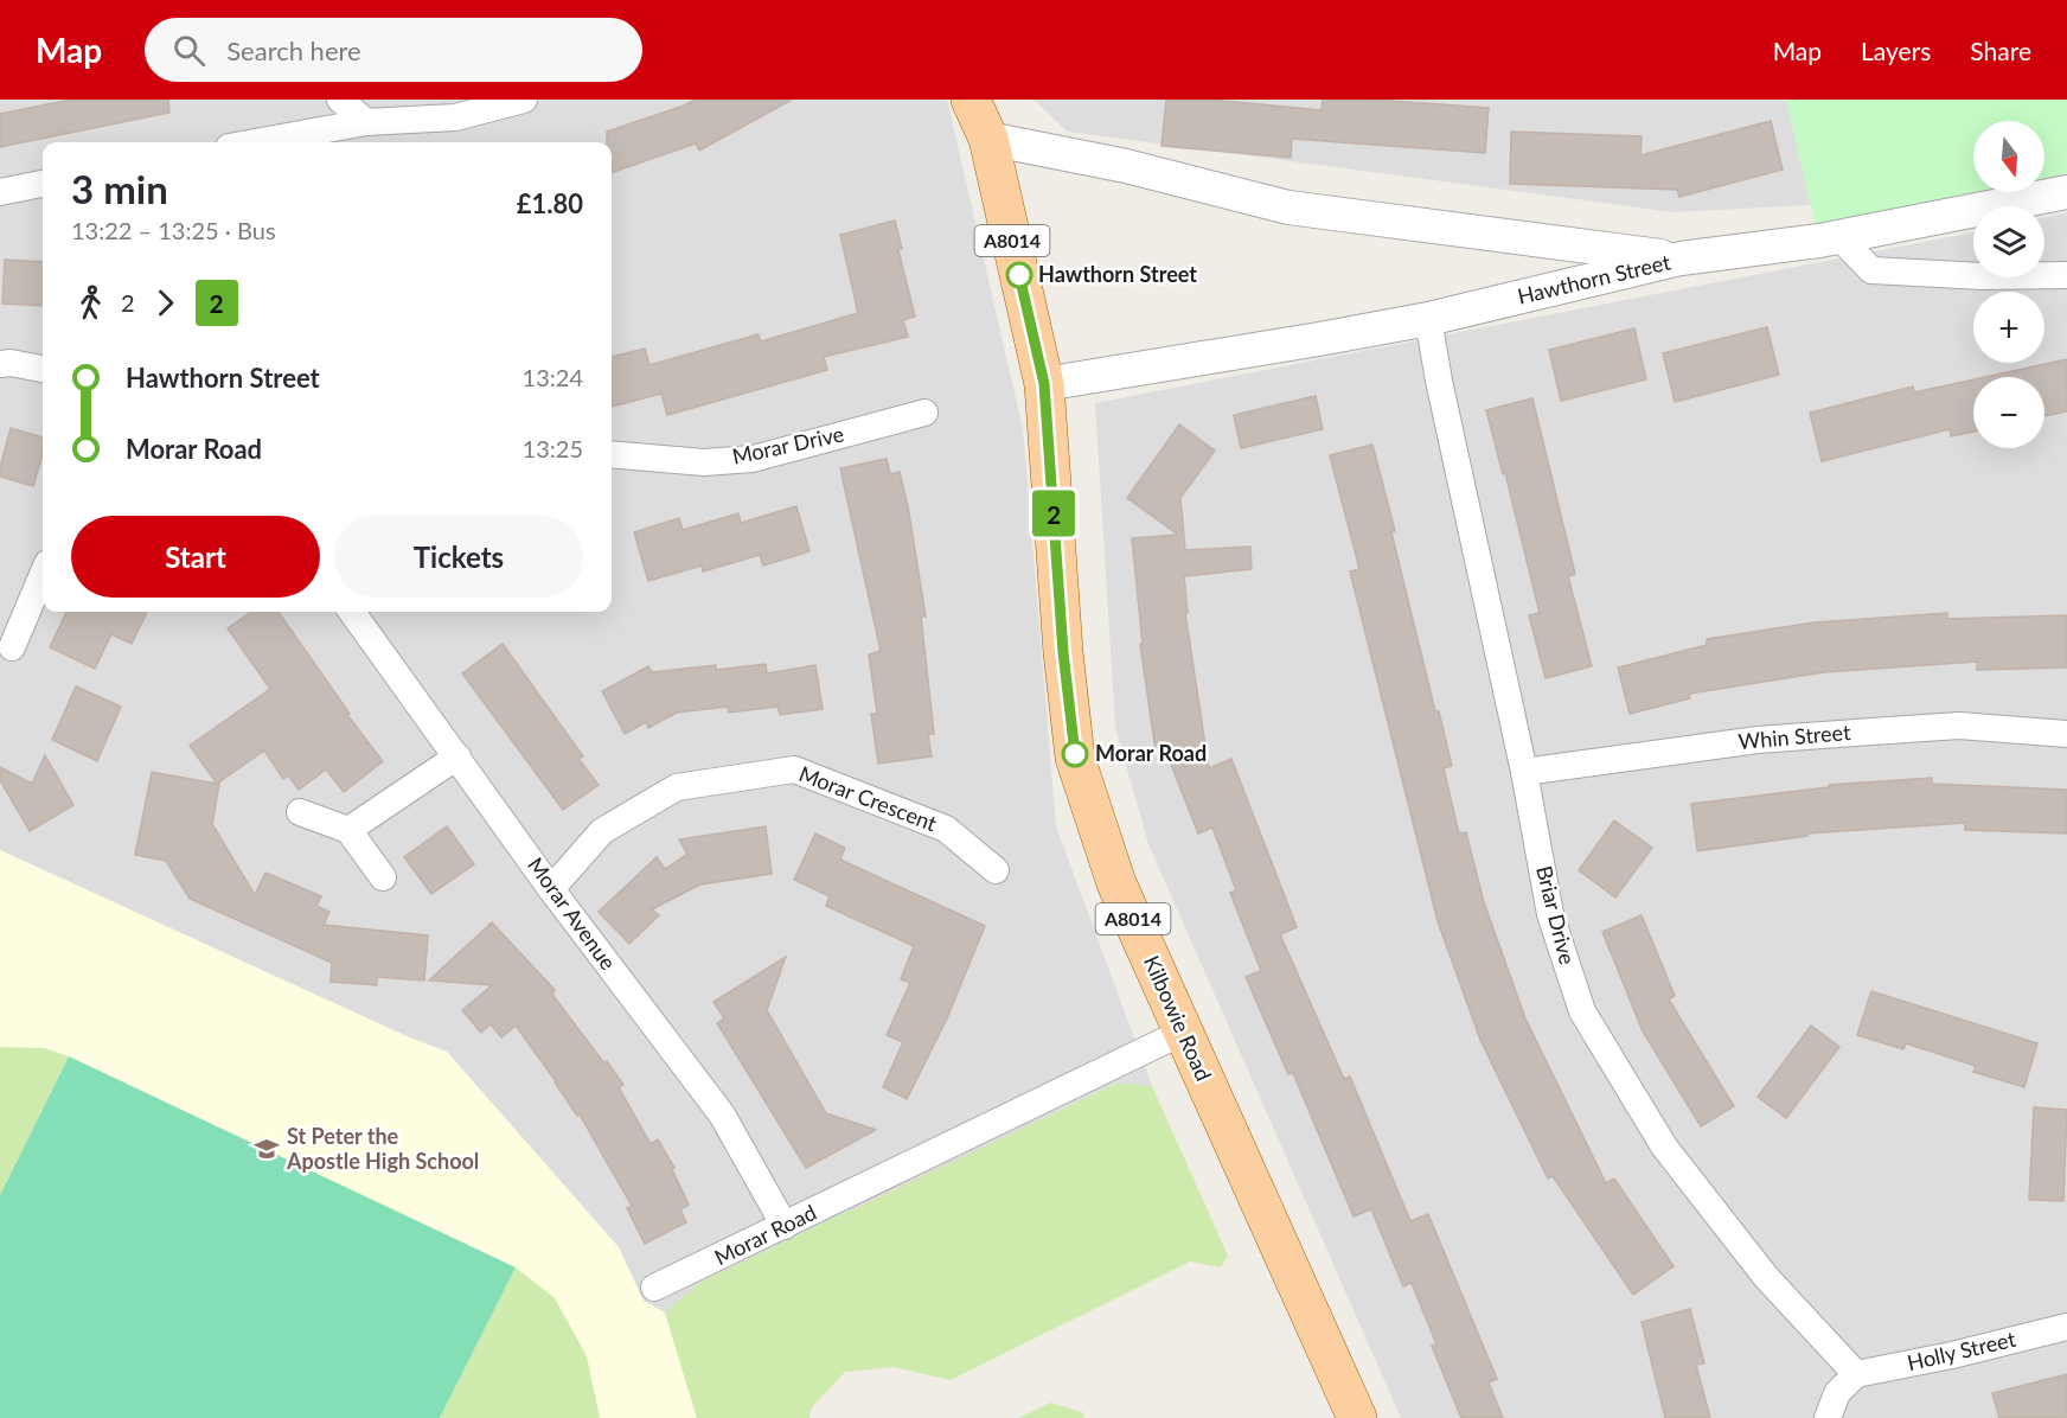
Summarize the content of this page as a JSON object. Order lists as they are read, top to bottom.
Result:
{
  "streets": {
    "main road": ["A8014", "Kilbowie Road"],
    "street": [
      "Hawthorn Street",
      "Morar Drive",
      "Whin Street",
      "Morar Crescent",
      "Morar Avenue",
      "Briar Drive",
      "Morar Road",
      "Holly Street"
    ]
  },
  "crossings": [
    ["Hawthorn Street", "Briar Drive"],
    ["Hawthorn Street", "Kilbowie Road"],
    ["Whin Street", "Briar Drive"],
    ["Morar Crescent", "Morar Avenue"],
    ["Morar Avenue", "Morar Road"],
    ["Briar Drive", "Holly Street"],
    ["Kilbowie Road", "Morar Road"]
  ],
  "places": {
    "other": ["Hawthorn Street", "Morar Road"],
    "school or university": ["St Peter the Apostle High School"]
  },
  "lines": ["bus line 2"],
  "north": "bottom",
  "page": {
    "header": "Map",
    "search": "Search here",
    "nav": ["Map", "Layers", "Share"],
    "on_map": "2",
    "map_buttons": ["+", "−"],
    "heading": ["3 min", "13:22 – 13:25 · Bus", "£1.80"],
    "legs": ["2", "2"],
    "list": [
      {
        "name": "Hawthorn Street",
        "value": "13:24"
      },
      {
        "name": "Morar Road",
        "value": "13:25"
      }
    ],
    "buttons": ["Start", "Tickets"]
  }
}
